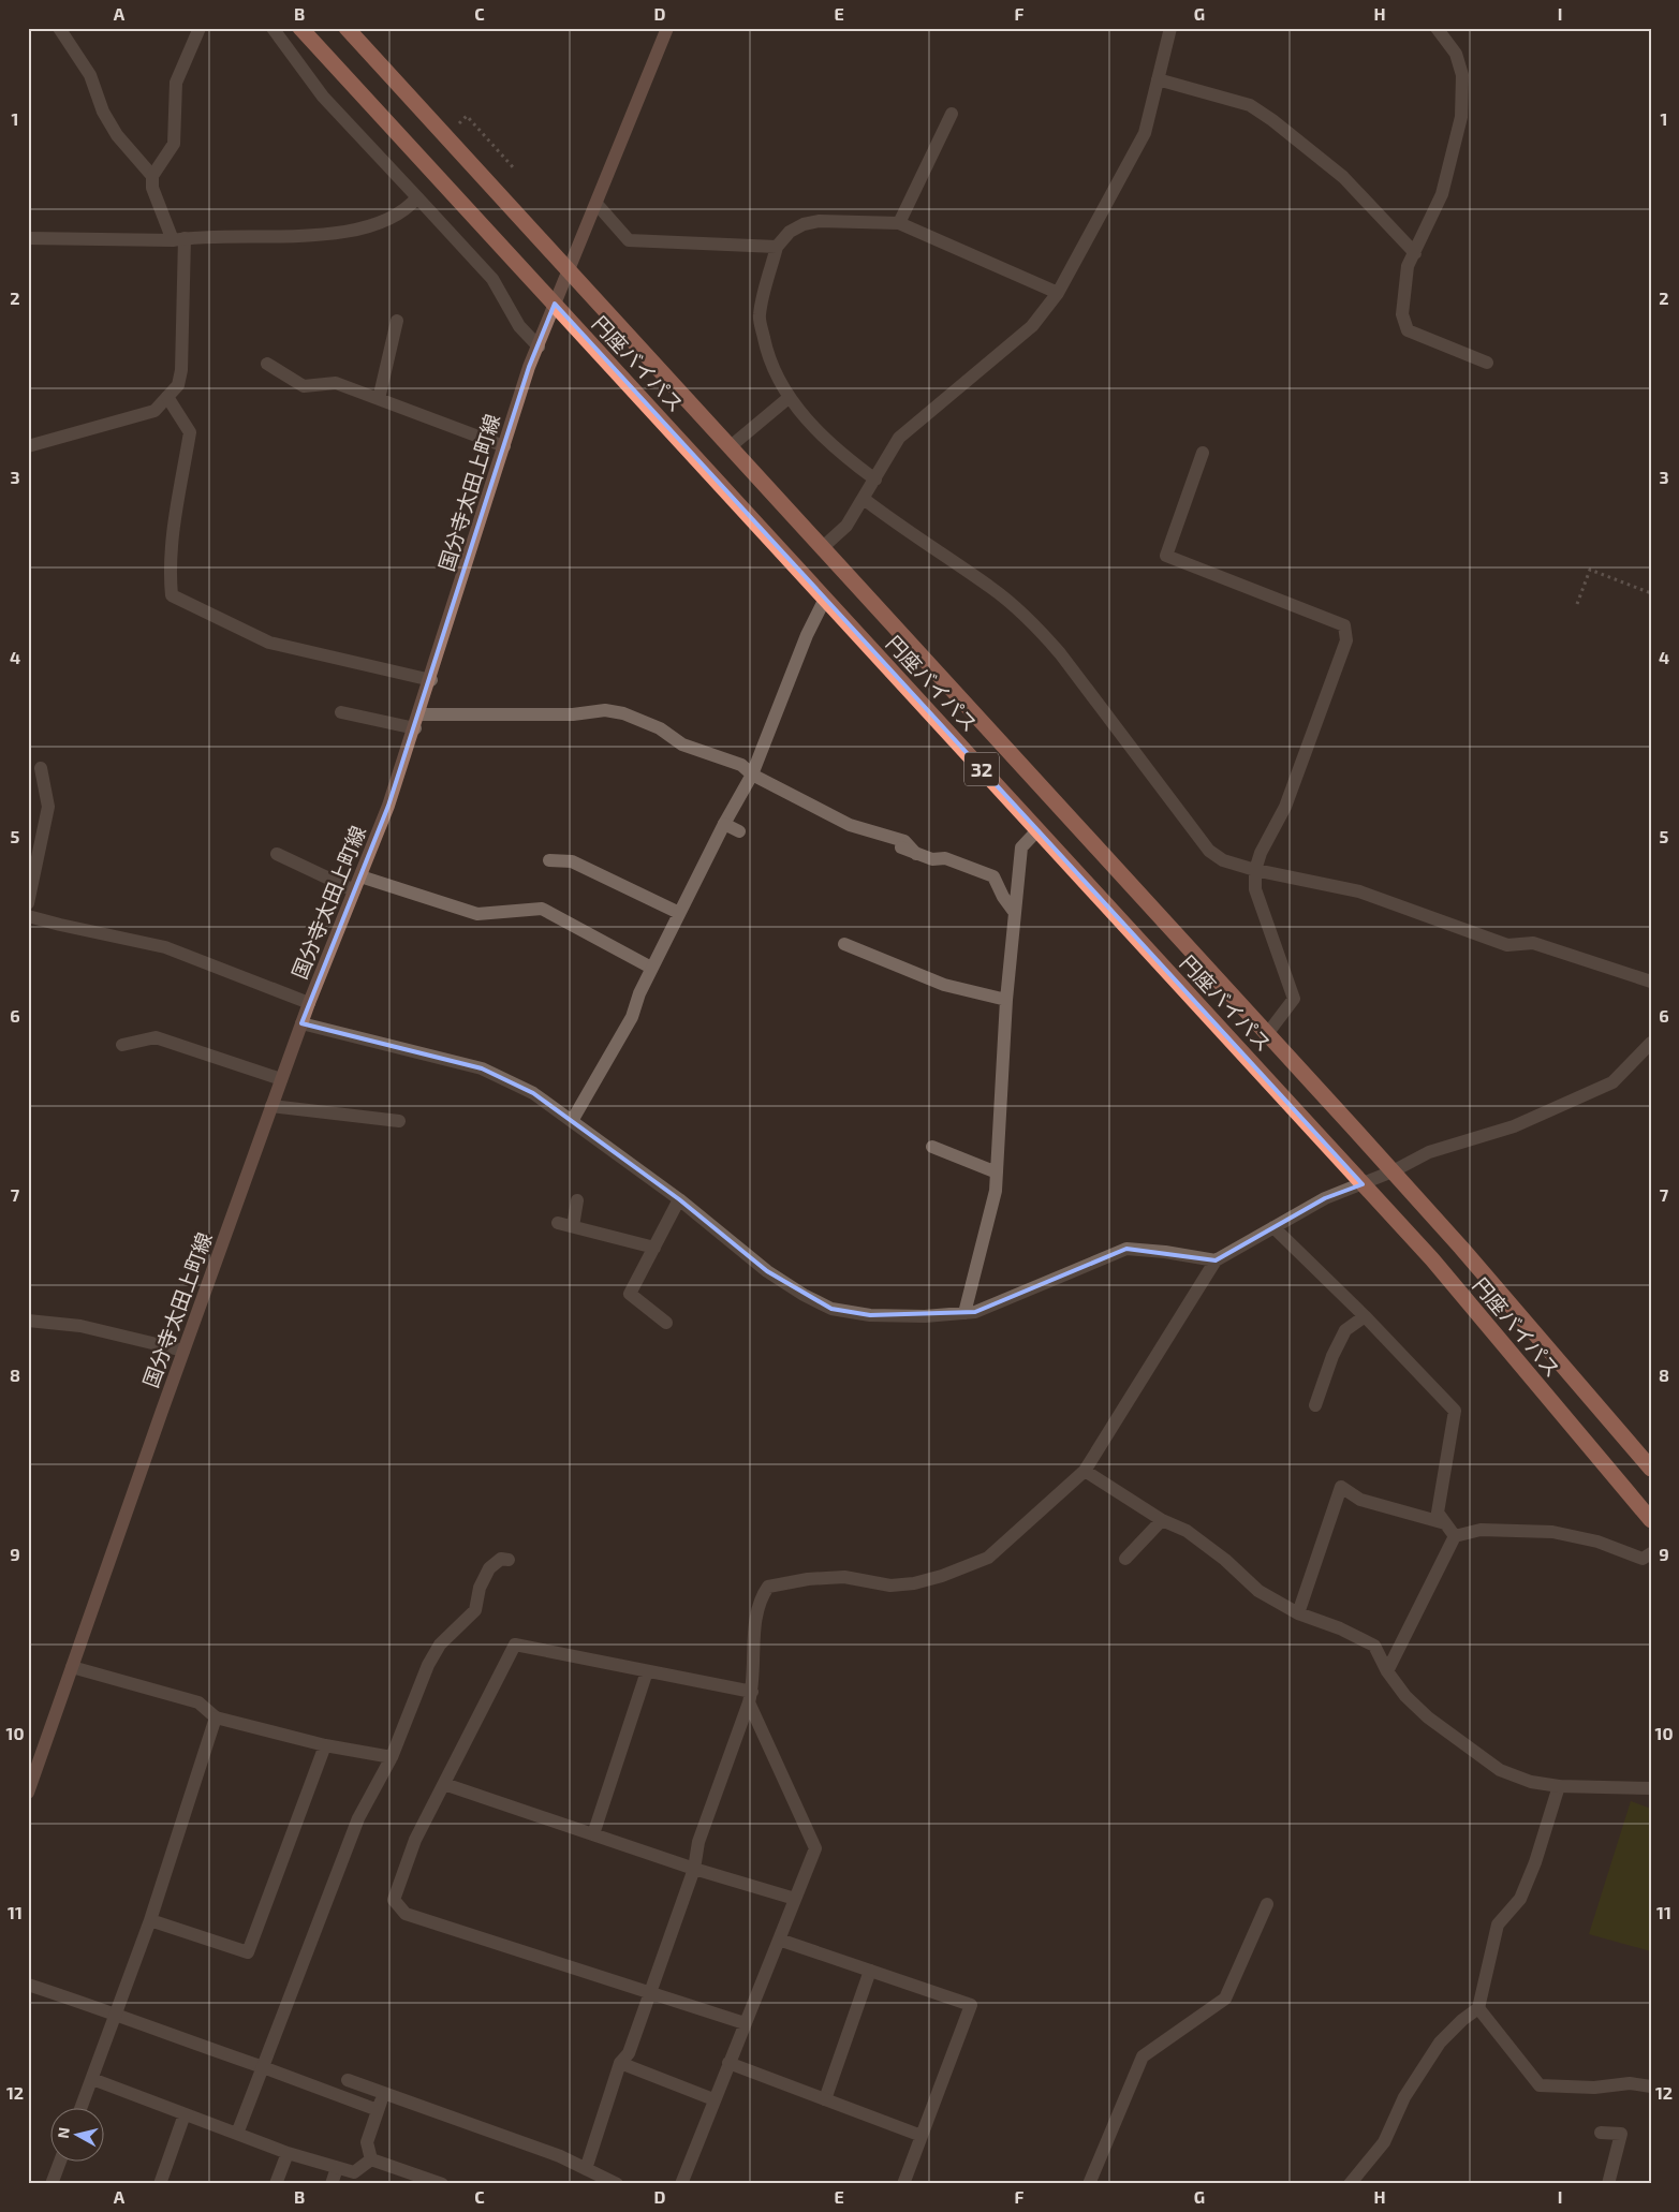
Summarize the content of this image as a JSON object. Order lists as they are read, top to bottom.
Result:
{
  "streets": {
    "highway": ["円座バイパス", "32"],
    "main road": ["国分寺太田上町線"]
  },
  "crossings": [
    ["円座バイパス", "国分寺太田上町線"]
  ],
  "north": "left",
  "grid": {
    "columns": [
      "A",
      "B",
      "C",
      "D",
      "E",
      "F",
      "G",
      "H",
      "I"
    ],
    "rows": [
      "1",
      "2",
      "3",
      "4",
      "5",
      "6",
      "7",
      "8",
      "9",
      "10",
      "11",
      "12"
    ]
  }
}
